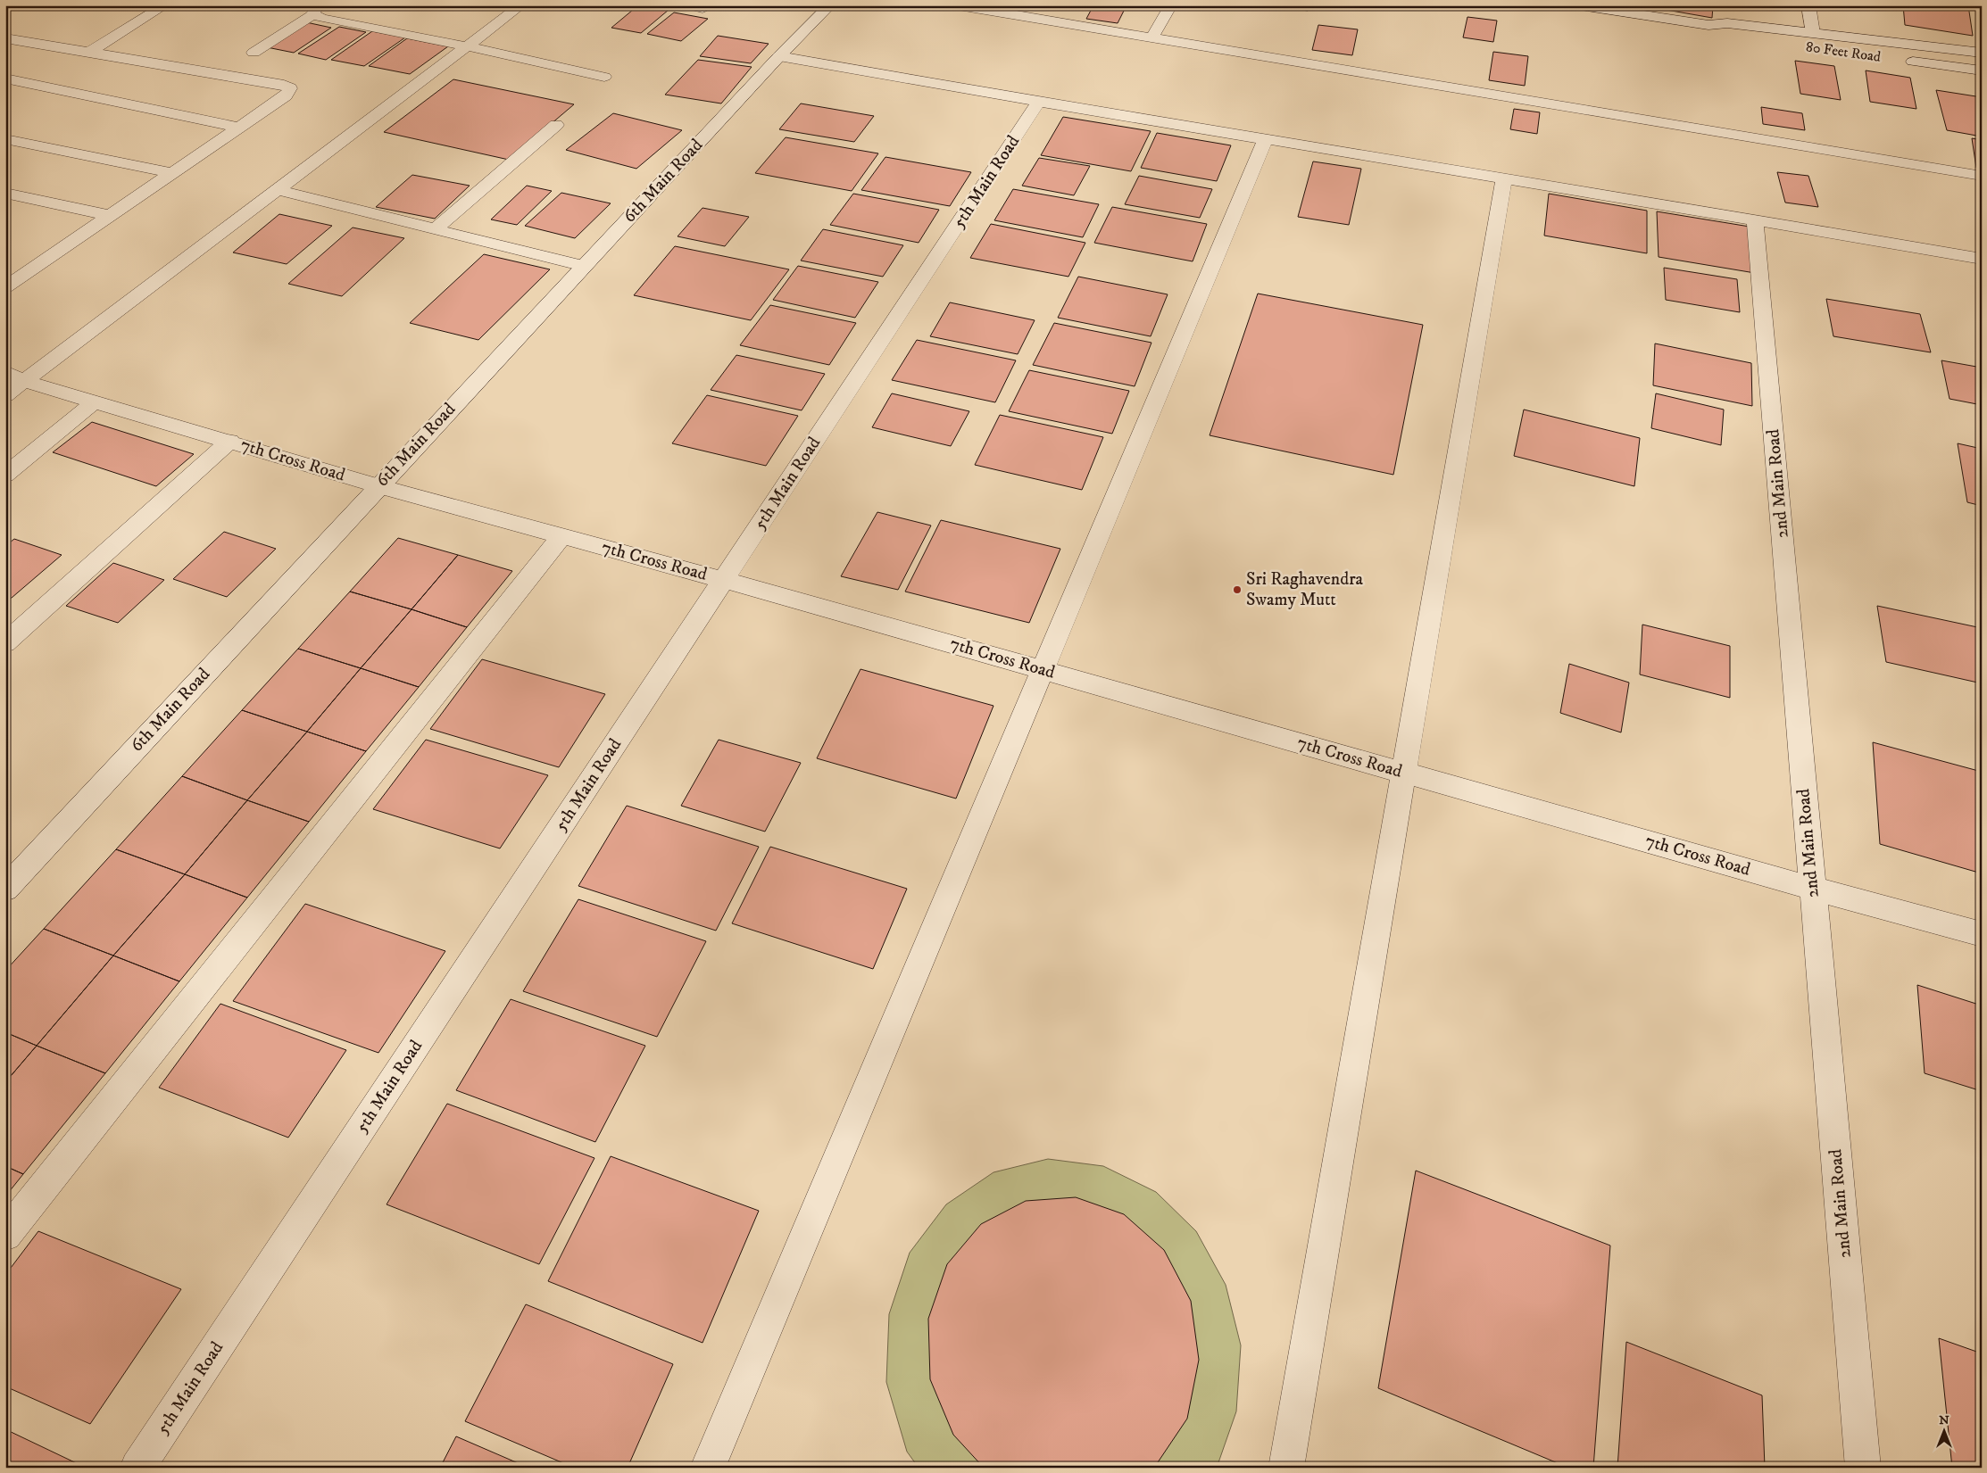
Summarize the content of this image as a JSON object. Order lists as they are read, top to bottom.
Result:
{
  "streets": {
    "street": [
      "80 Feet Road",
      "6th Main Road",
      "5th Main Road",
      "7th Cross Road",
      "2nd Main Road"
    ]
  },
  "crossings": [
    ["6th Main Road", "7th Cross Road"],
    ["5th Main Road", "7th Cross Road"],
    ["7th Cross Road", "2nd Main Road"]
  ],
  "places": ["Sri Raghavendra Swamy Mutt"],
  "north": "top"
}
